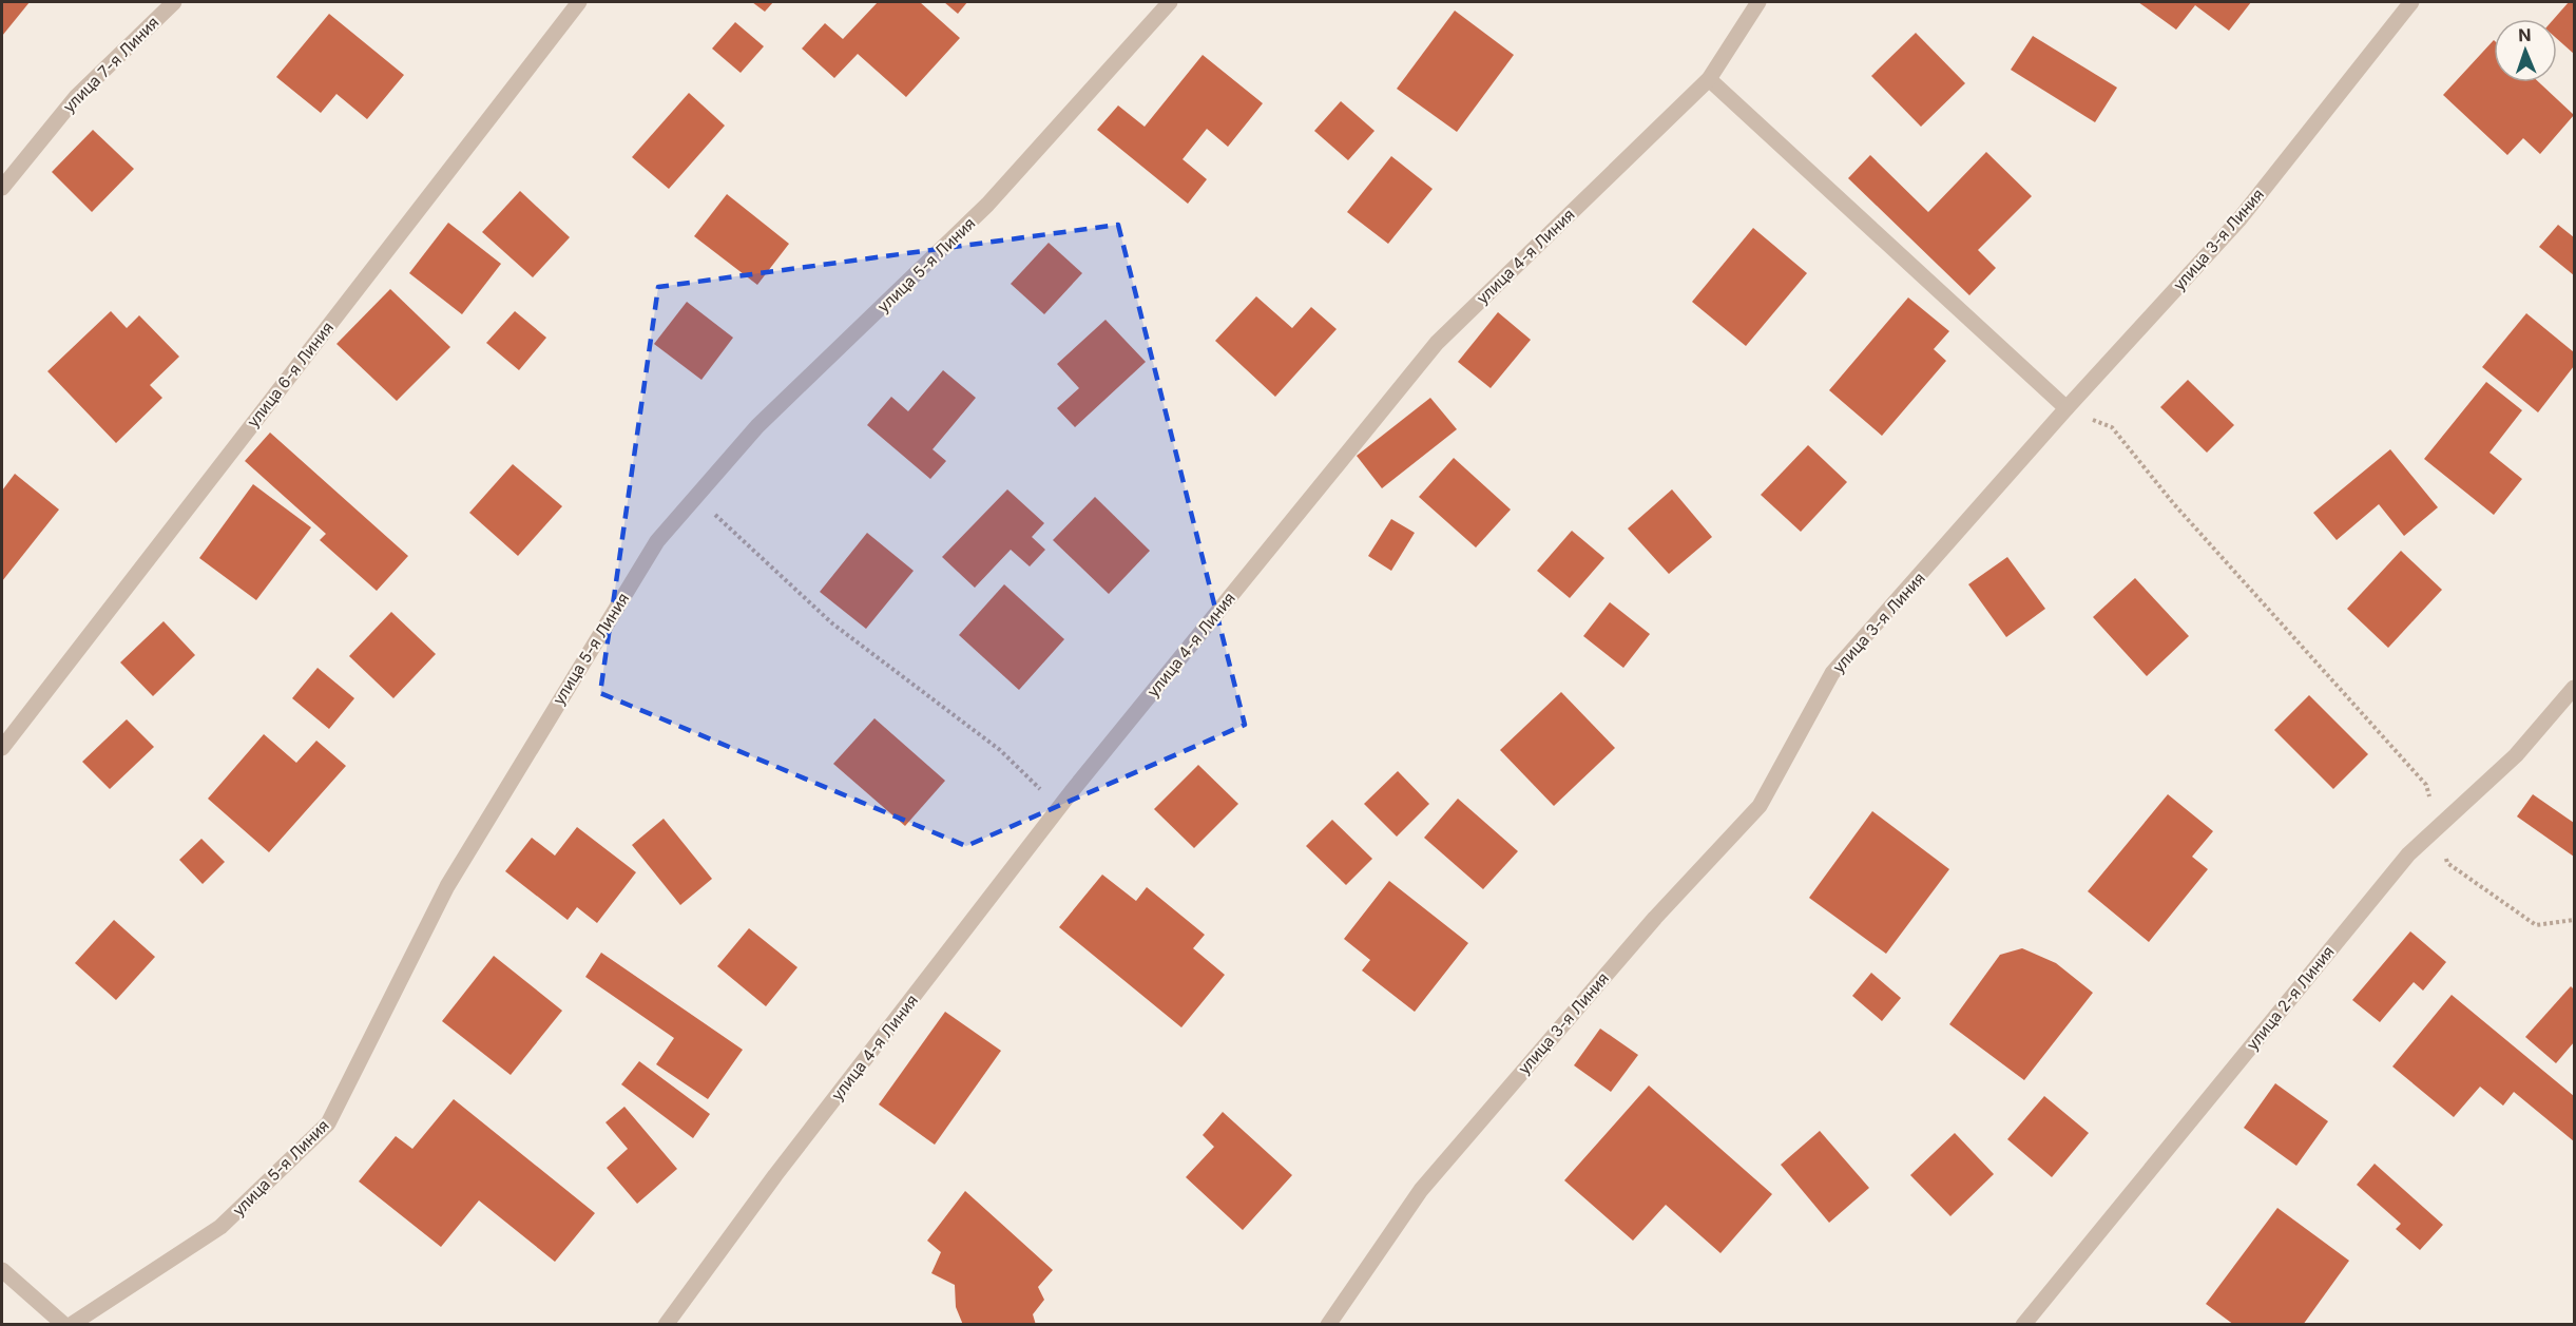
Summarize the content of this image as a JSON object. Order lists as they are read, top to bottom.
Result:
{
  "streets": {
    "street": [
      "улица 7-я Линия",
      "улица 3-я Линия",
      "улица 4-я Линия",
      "улица 5-я Линия",
      "улица 6-я Линия",
      "улица 2-я Линия"
    ]
  },
  "north": "top"
}
